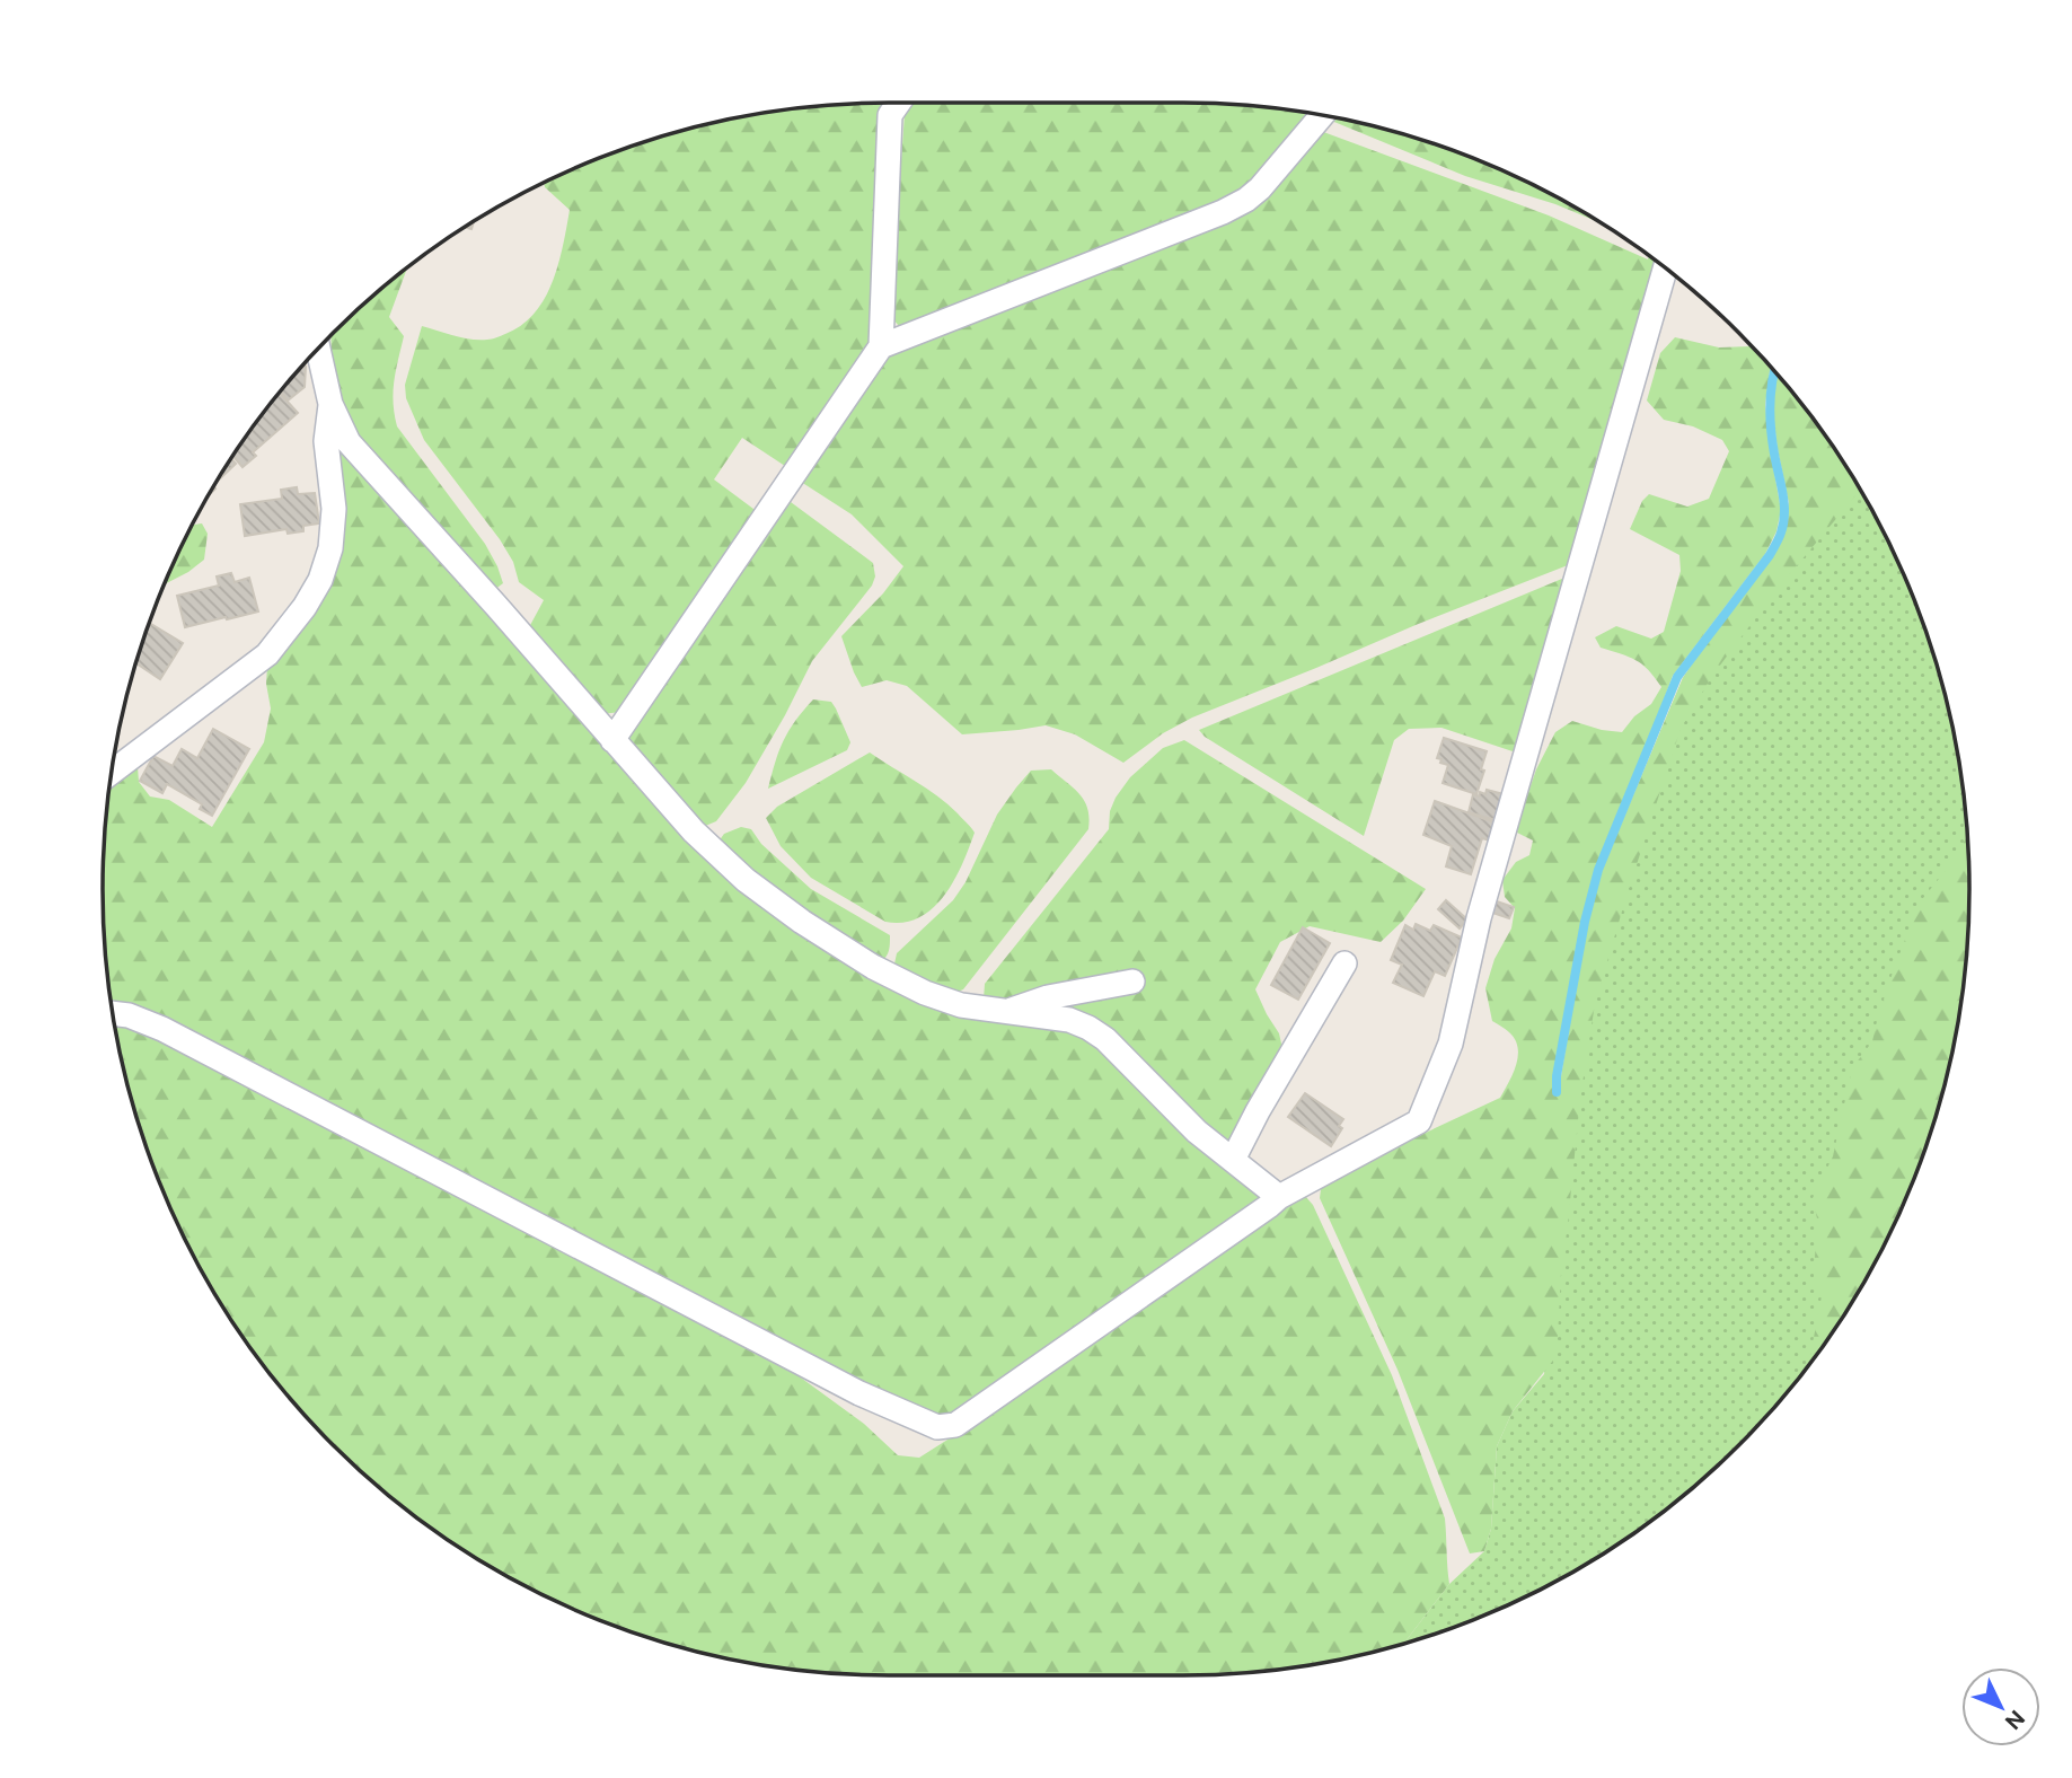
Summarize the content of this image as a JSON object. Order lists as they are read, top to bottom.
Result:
{
  "north": "bottom right"
}
